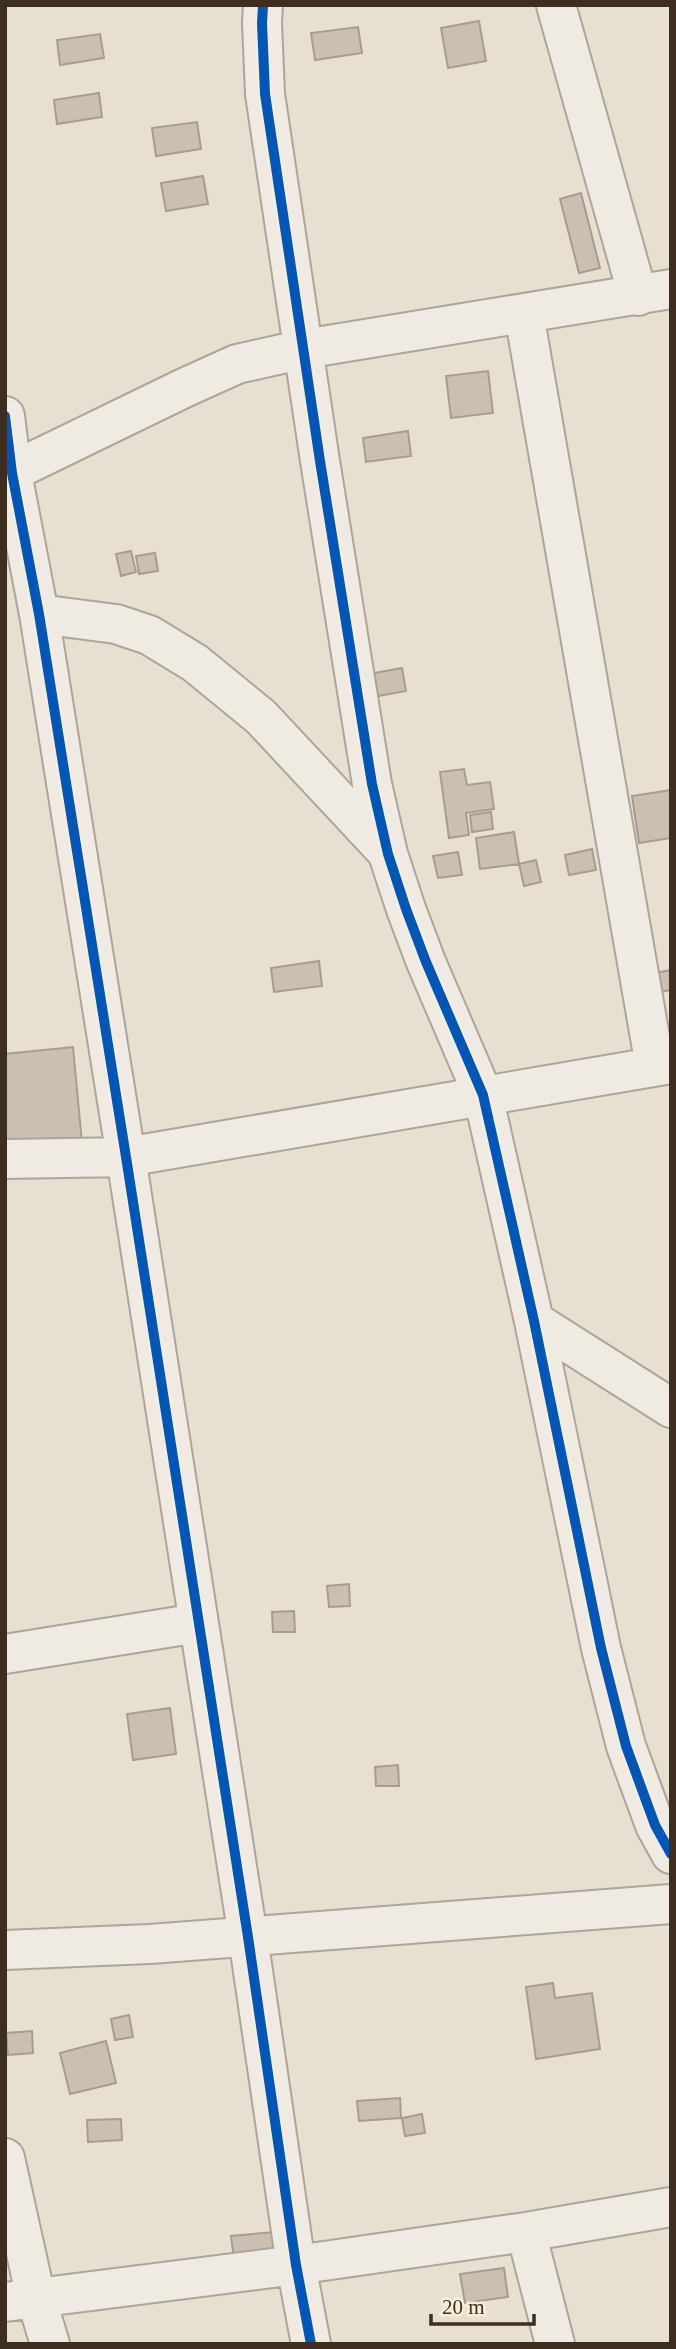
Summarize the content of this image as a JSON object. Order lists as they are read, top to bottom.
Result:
{
  "scale_bar": "20 m"
}
